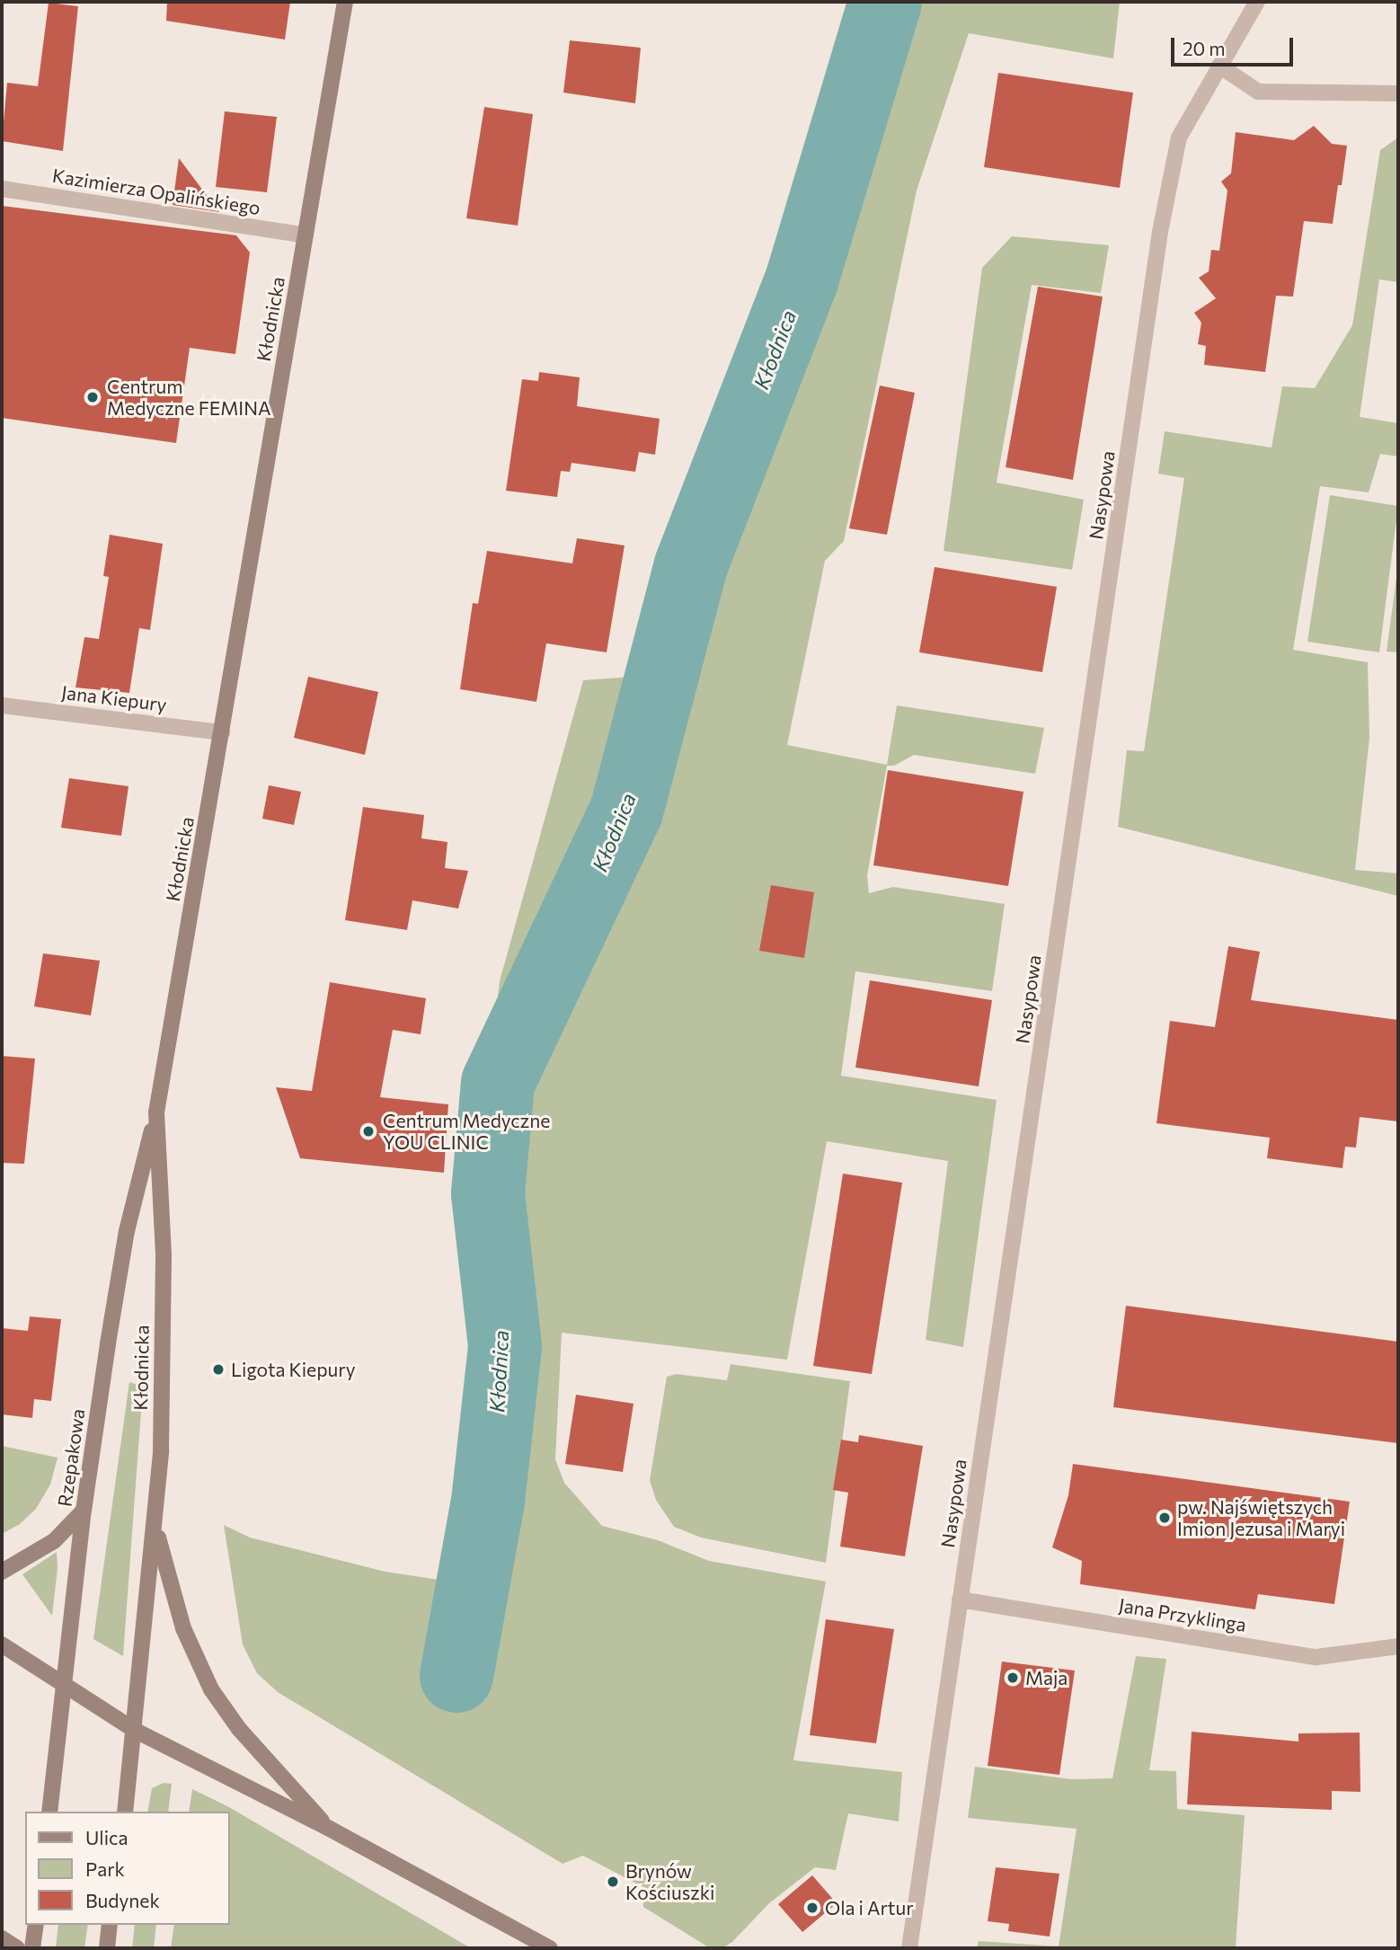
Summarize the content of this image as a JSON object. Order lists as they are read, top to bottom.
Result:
{
  "streets": {
    "street": [
      "Kazimierza Opalińskiego",
      "Kłodnicka",
      "Nasypowa",
      "Jana Kiepury",
      "Rzepakowa",
      "Jana Przyklinga"
    ]
  },
  "crossings": [
    ["Kazimierza Opalińskiego", "Kłodnicka"],
    ["Kłodnicka", "Jana Kiepury"],
    ["Kłodnicka", "Rzepakowa"],
    ["Nasypowa", "Jana Przyklinga"]
  ],
  "water": ["Kłodnica"],
  "places": [
    "Centrum Medyczne FEMINA",
    "Centrum Medyczne YOU CLINIC",
    "Ligota Kiepury",
    "pw. Najświętszych Imion Jezusa i Maryi",
    "Maja",
    "Brynów Kościuszki",
    "Ola i Artur"
  ],
  "legend": ["Ulica", "Park", "Budynek"],
  "scale_bar": "20 m"
}
